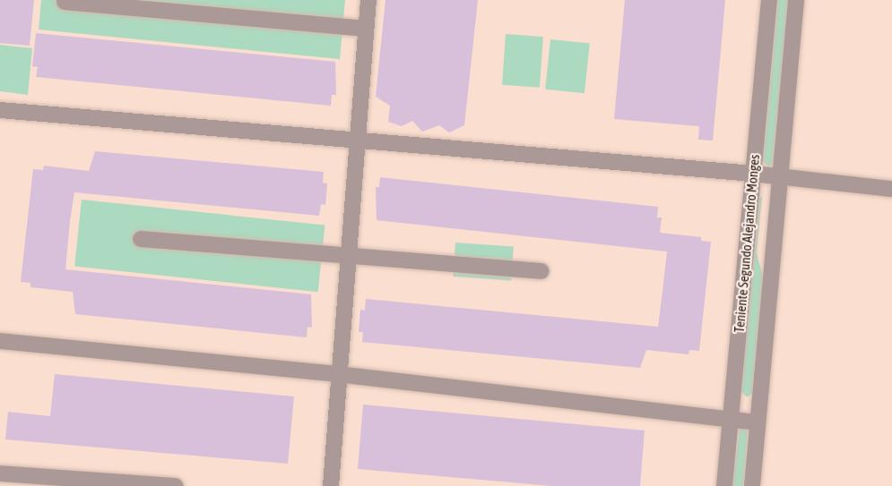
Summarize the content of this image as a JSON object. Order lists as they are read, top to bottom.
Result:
{
  "streets": {
    "street": ["Teniente Segundo Alejandro Monges"]
  }
}
